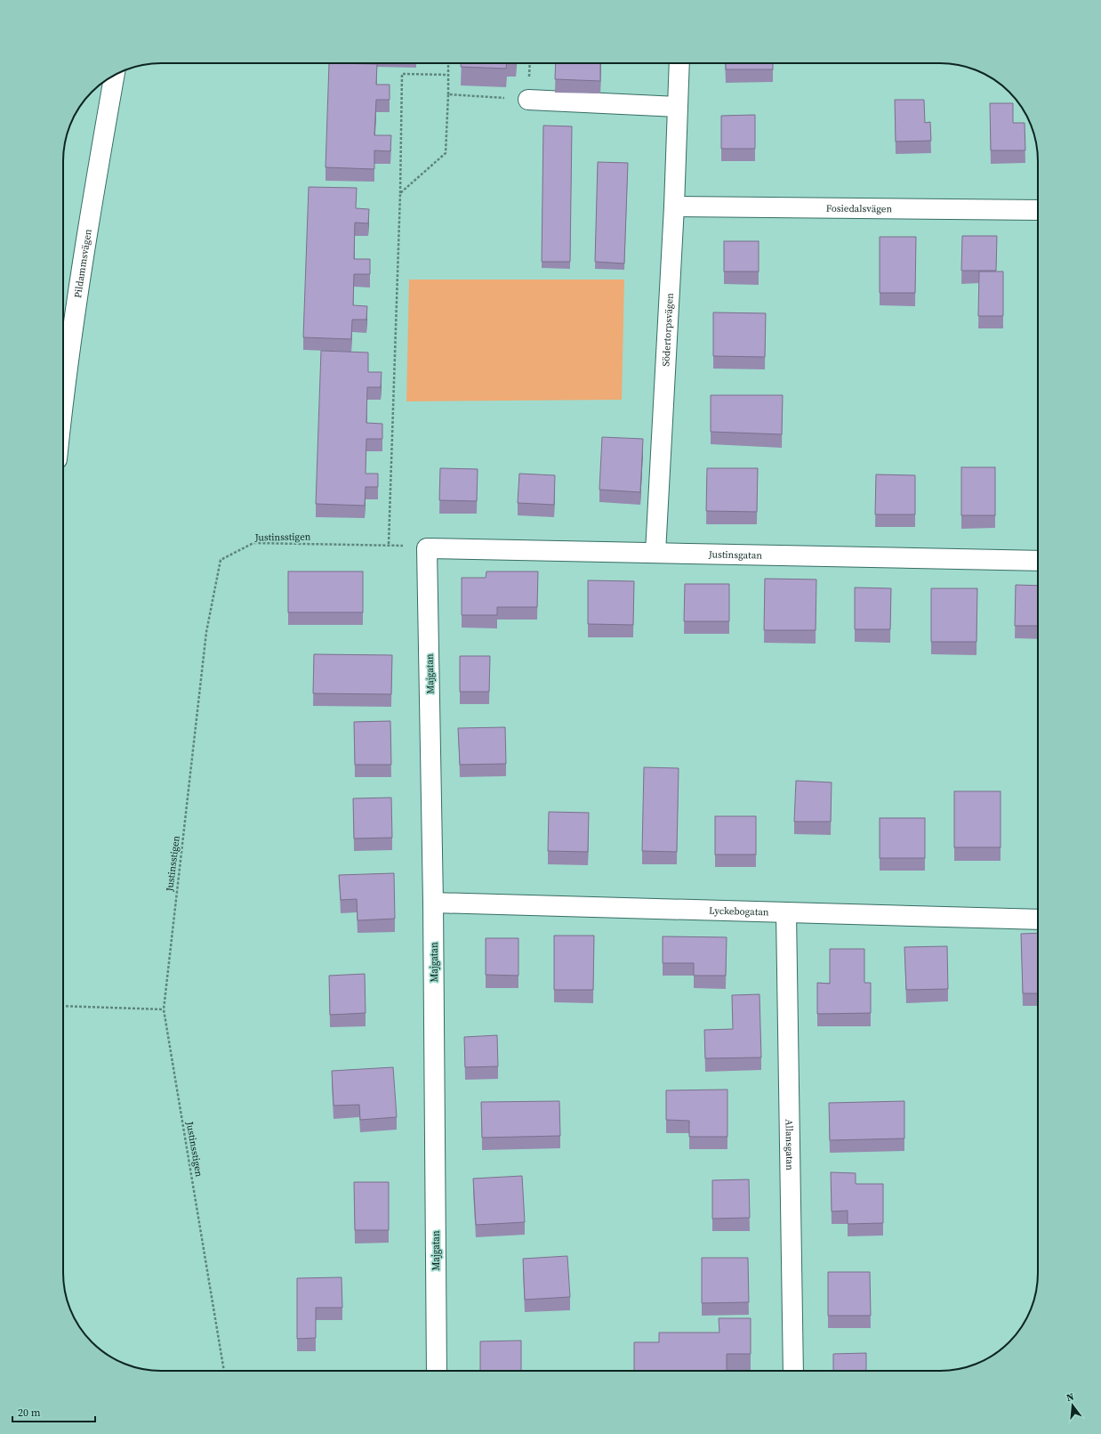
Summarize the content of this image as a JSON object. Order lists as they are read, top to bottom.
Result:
{
  "streets": {
    "street": [
      "Fosiedalsvägen",
      "Pildammsvägen",
      "Södertorpsvägen",
      "Justinsgatan",
      "Majgatan",
      "Lyckebogatan",
      "Allansgatan"
    ],
    "path": ["Justinsstigen"]
  },
  "crossings": [
    ["Fosiedalsvägen", "Södertorpsvägen"],
    ["Södertorpsvägen", "Justinsgatan"],
    ["Justinsstigen", "Justinsgatan"],
    ["Justinsstigen", "Majgatan"],
    ["Justinsgatan", "Majgatan"],
    ["Majgatan", "Lyckebogatan"],
    ["Lyckebogatan", "Allansgatan"]
  ],
  "scale_bar": "20 m",
  "north": "top"
}
